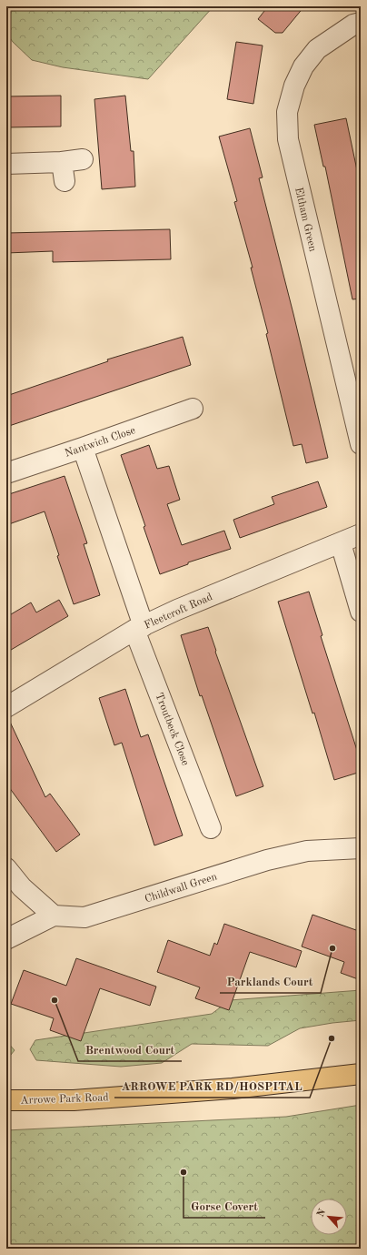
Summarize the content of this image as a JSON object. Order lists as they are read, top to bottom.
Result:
{
  "streets": {
    "main road": ["Arrowe Park Road"],
    "street": [
      "Eltham Green",
      "Nantwich Close",
      "Fleetcroft Road",
      "Troutbeck Close",
      "Childwall Green"
    ]
  },
  "crossings": [
    ["Nantwich Close", "Troutbeck Close"],
    ["Fleetcroft Road", "Troutbeck Close"]
  ],
  "places": [
    "Parklands Court",
    "Brentwood Court",
    "ARROWE PARK RD/HOSPITAL",
    "Gorse Covert"
  ],
  "north": "top left"
}
